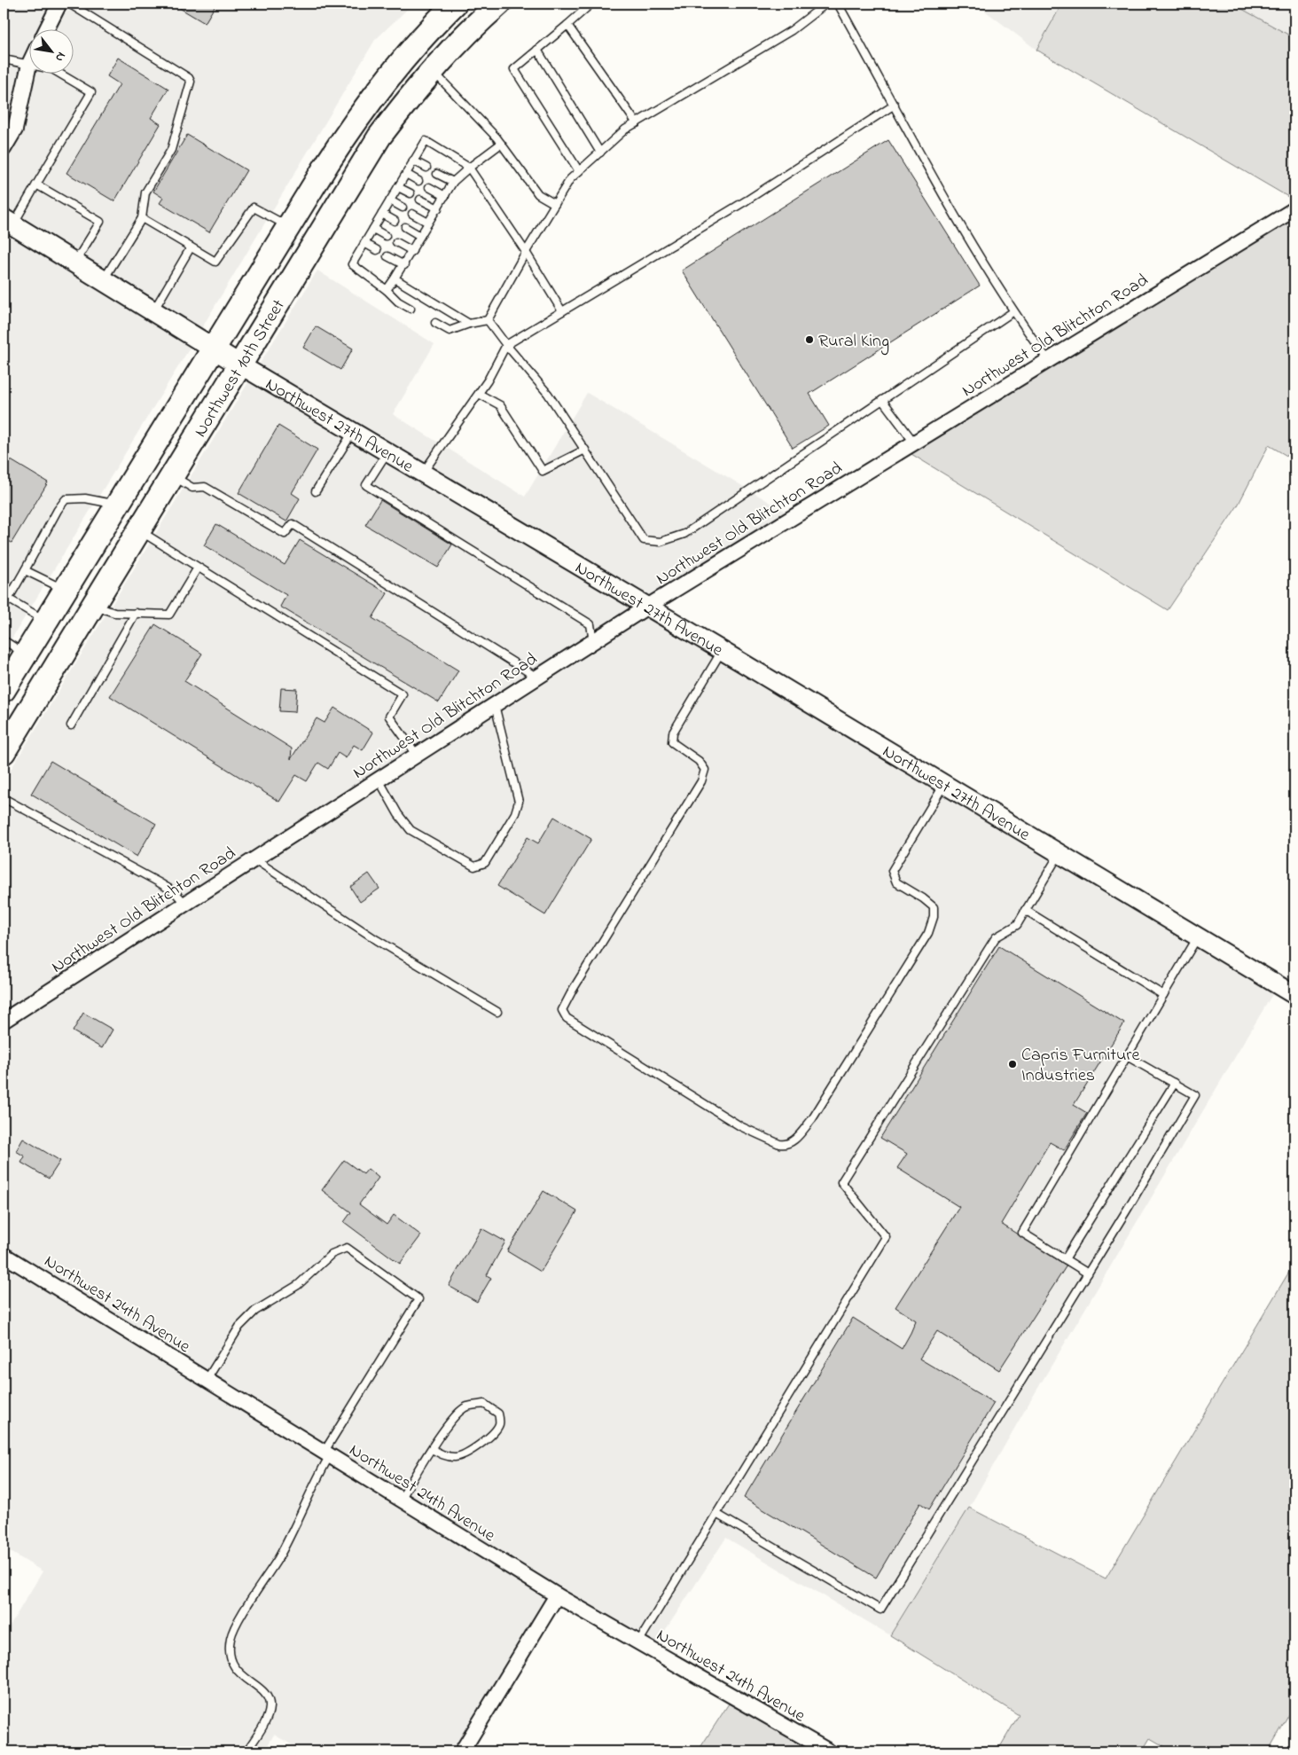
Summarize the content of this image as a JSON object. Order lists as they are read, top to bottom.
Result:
{
  "streets": {
    "highway": ["Northwest 10th Street"],
    "main road": ["Northwest 27th Avenue"],
    "street": ["Northwest Old Blitchton Road", "Northwest 24th Avenue"]
  },
  "crossings": [
    ["Northwest Old Blitchton Road", "Northwest 27th Avenue"],
    ["Northwest 10th Street", "Northwest 27th Avenue"]
  ],
  "places": ["Rural King", "Capris Furniture Industries"],
  "north": "bottom right"
}
